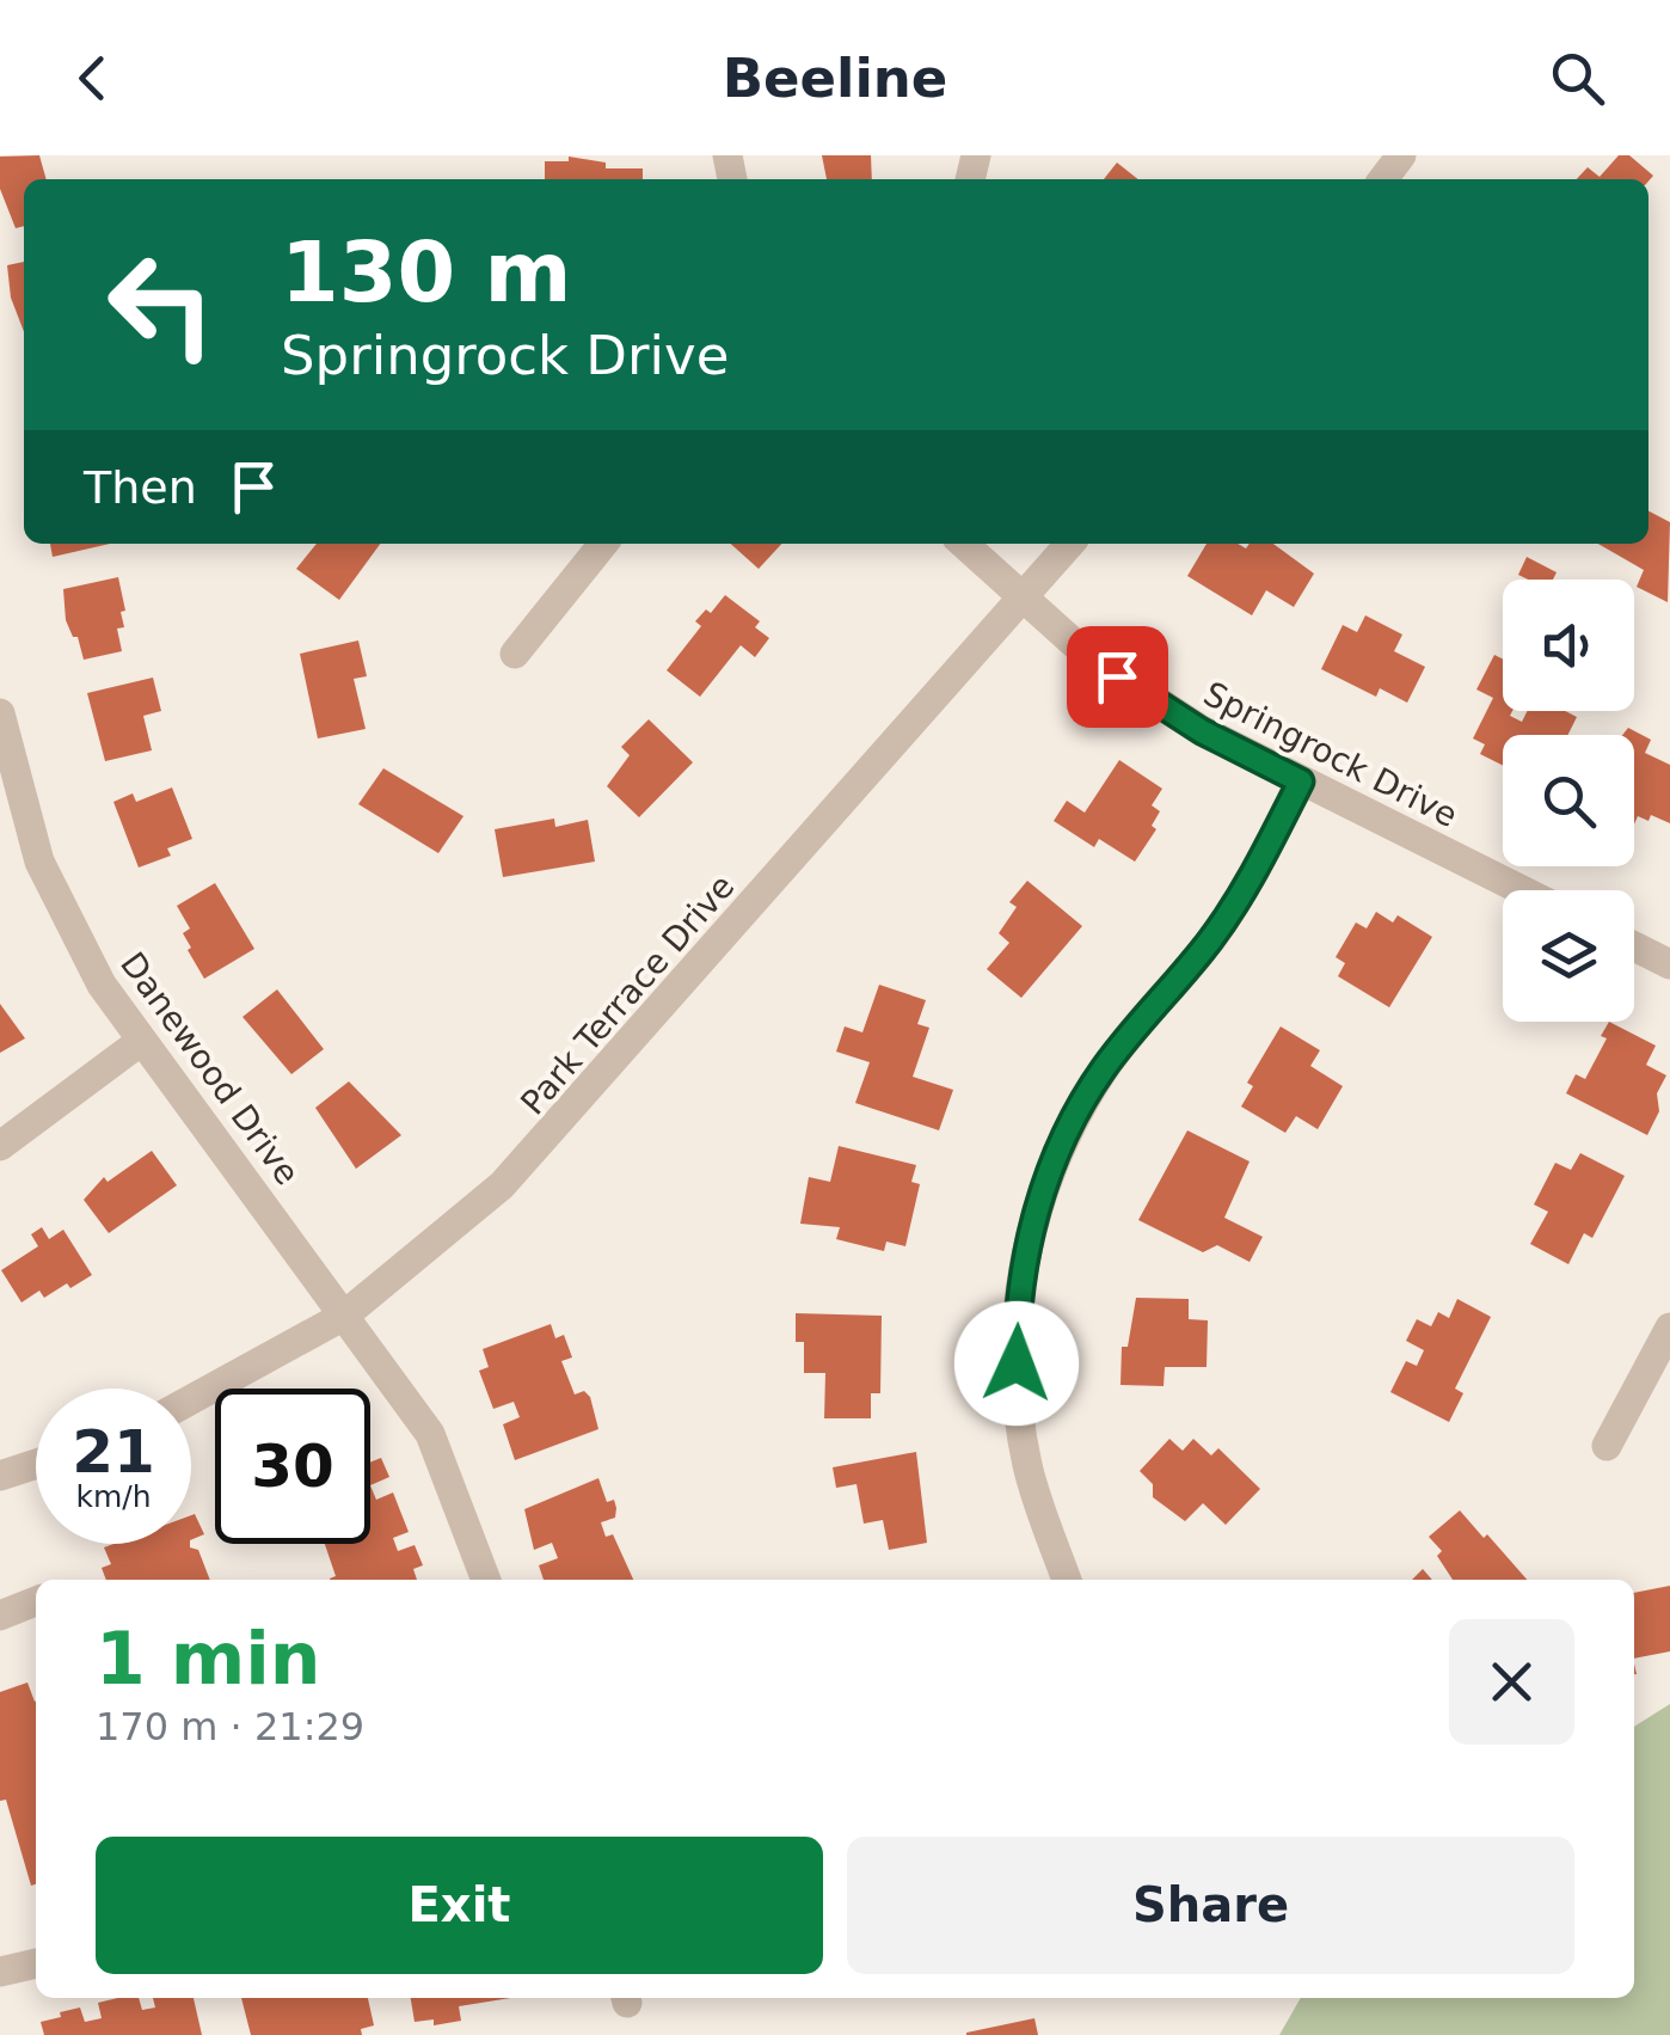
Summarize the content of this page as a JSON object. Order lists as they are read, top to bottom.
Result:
{
  "streets": {
    "street": ["Springrock Drive", "Park Terrace Drive", "Danewood Drive"]
  },
  "crossings": [
    ["Springrock Drive", "Park Terrace Drive"],
    ["Park Terrace Drive", "Danewood Drive"]
  ],
  "page": {
    "header": "Beeline",
    "turn": ["130 m", "Springrock Drive"],
    "then": "Then",
    "speed": "21 km/h",
    "limit": "30",
    "heading": ["1 min", "170 m · 21:29"],
    "buttons": ["Exit", "Share"]
  }
}
